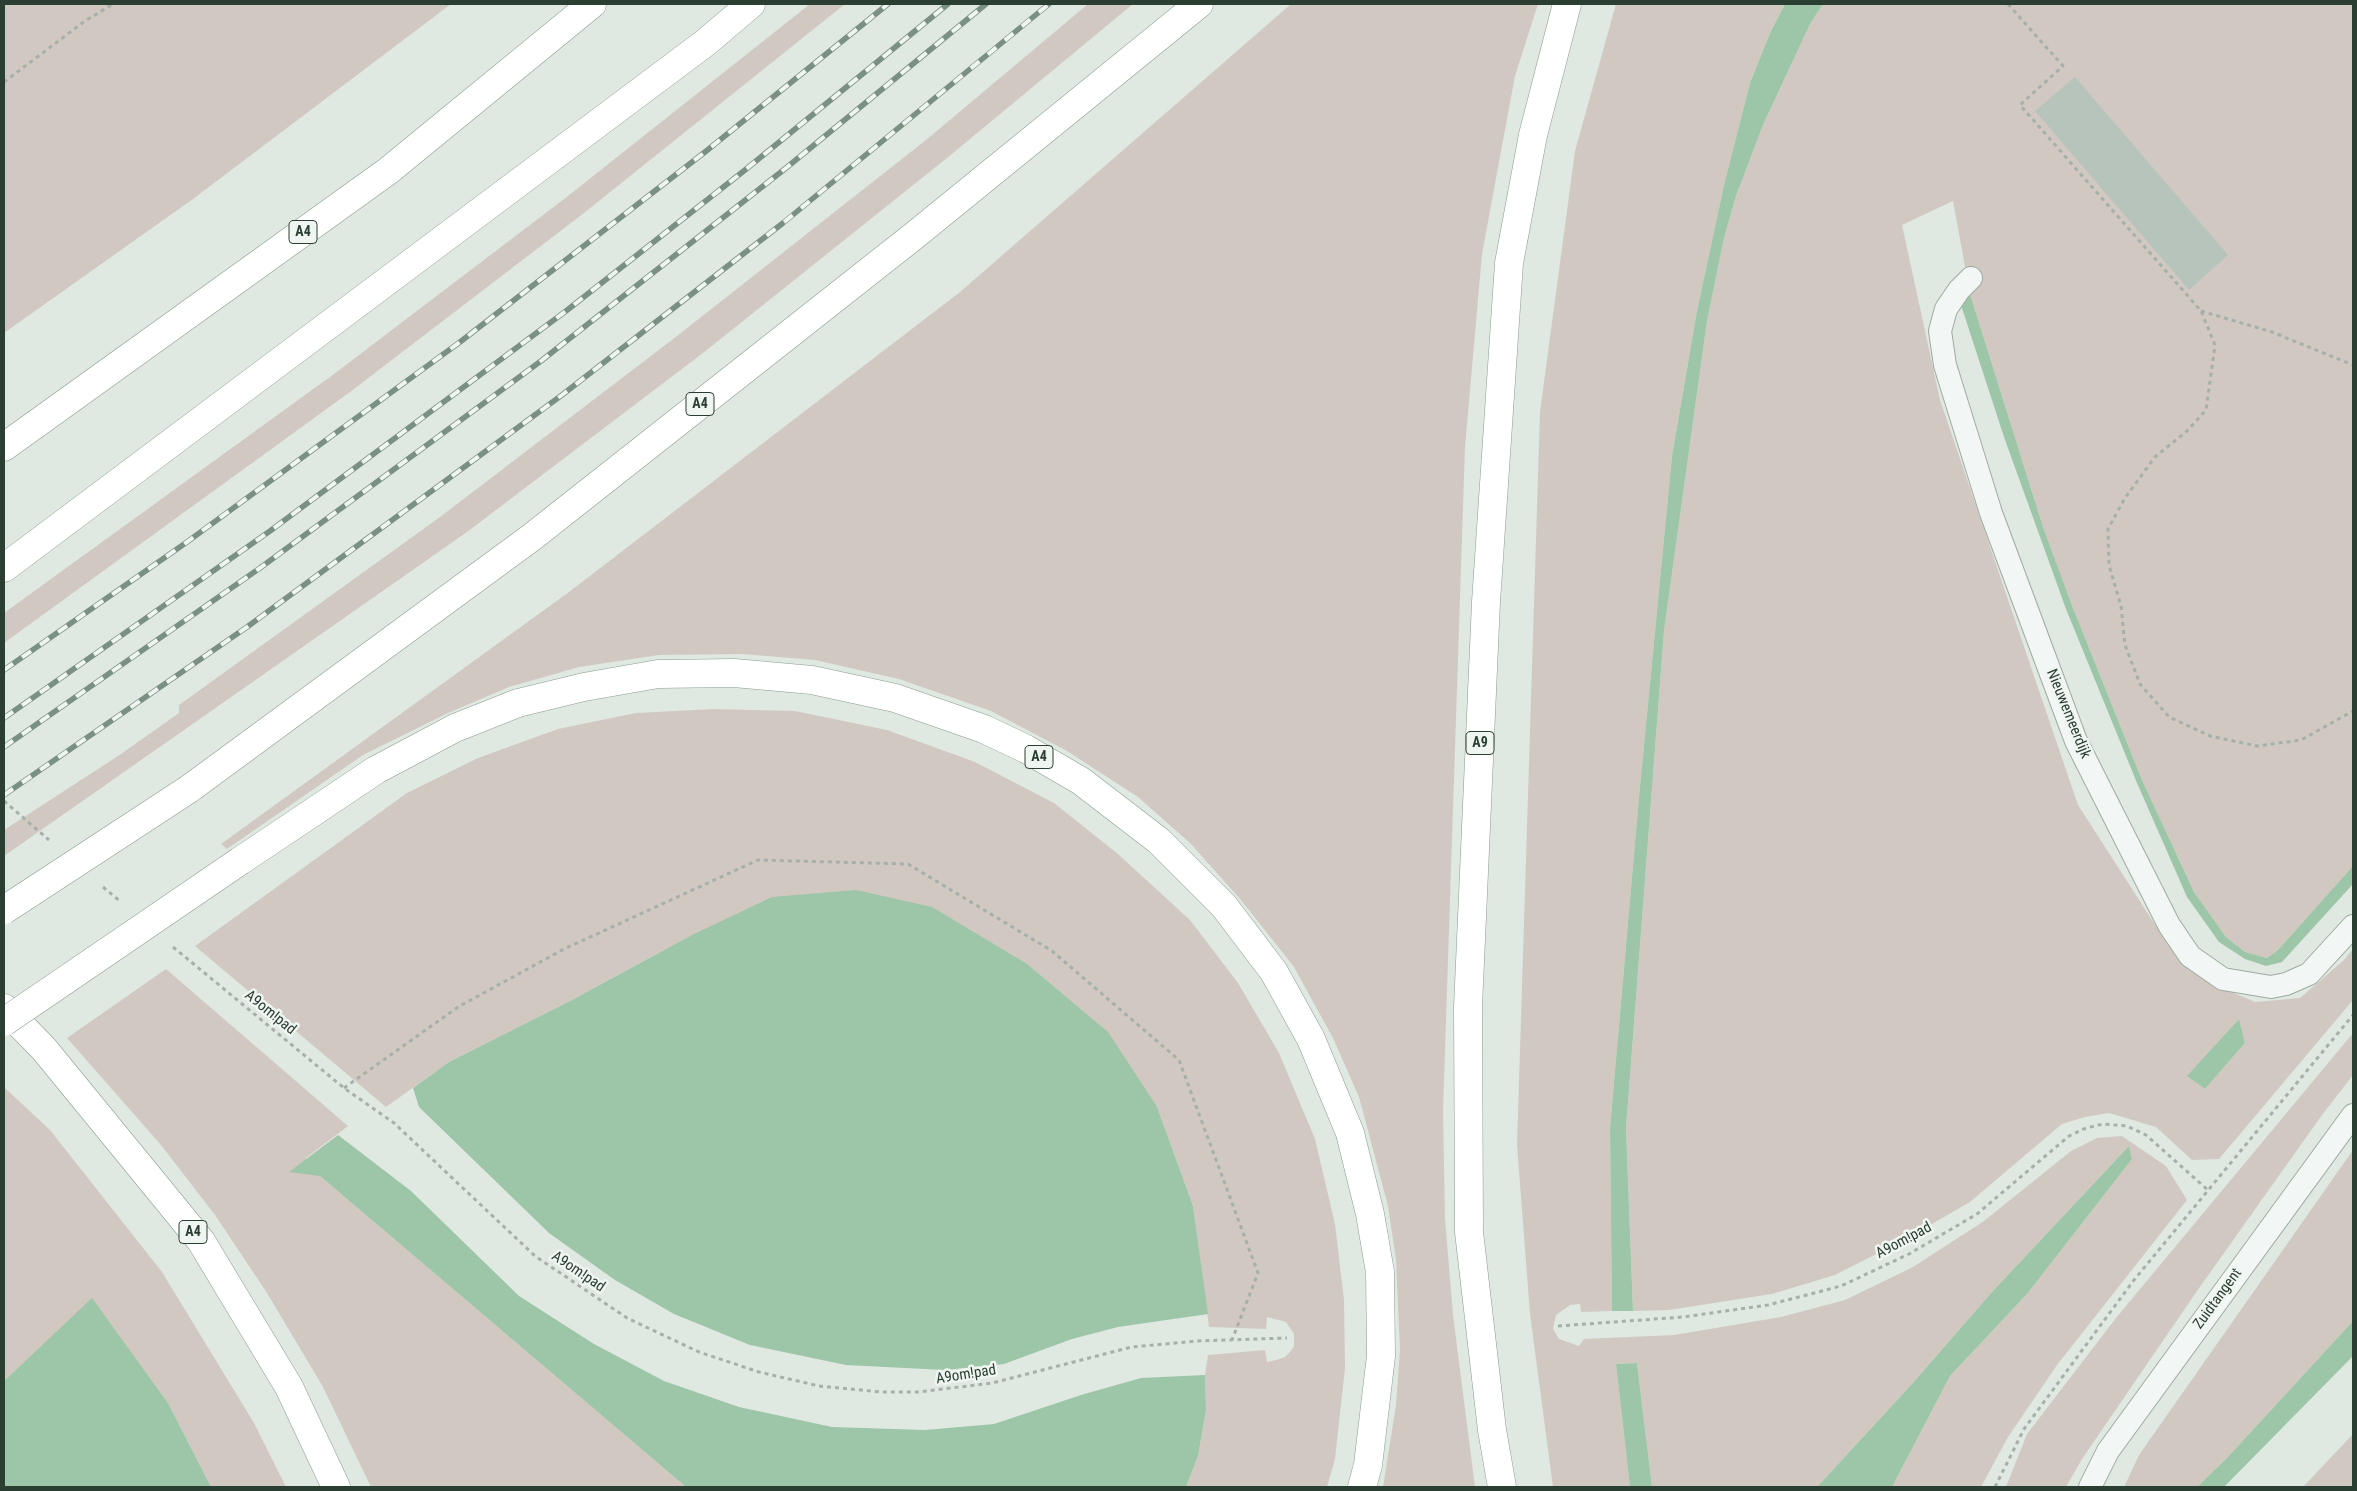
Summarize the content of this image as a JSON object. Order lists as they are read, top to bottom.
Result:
{
  "streets": {
    "highway": ["A4", "A9"],
    "lane": ["Nieuwemeerdijk", "Zuidtangent"],
    "path": ["A9om!pad"]
  }
}
